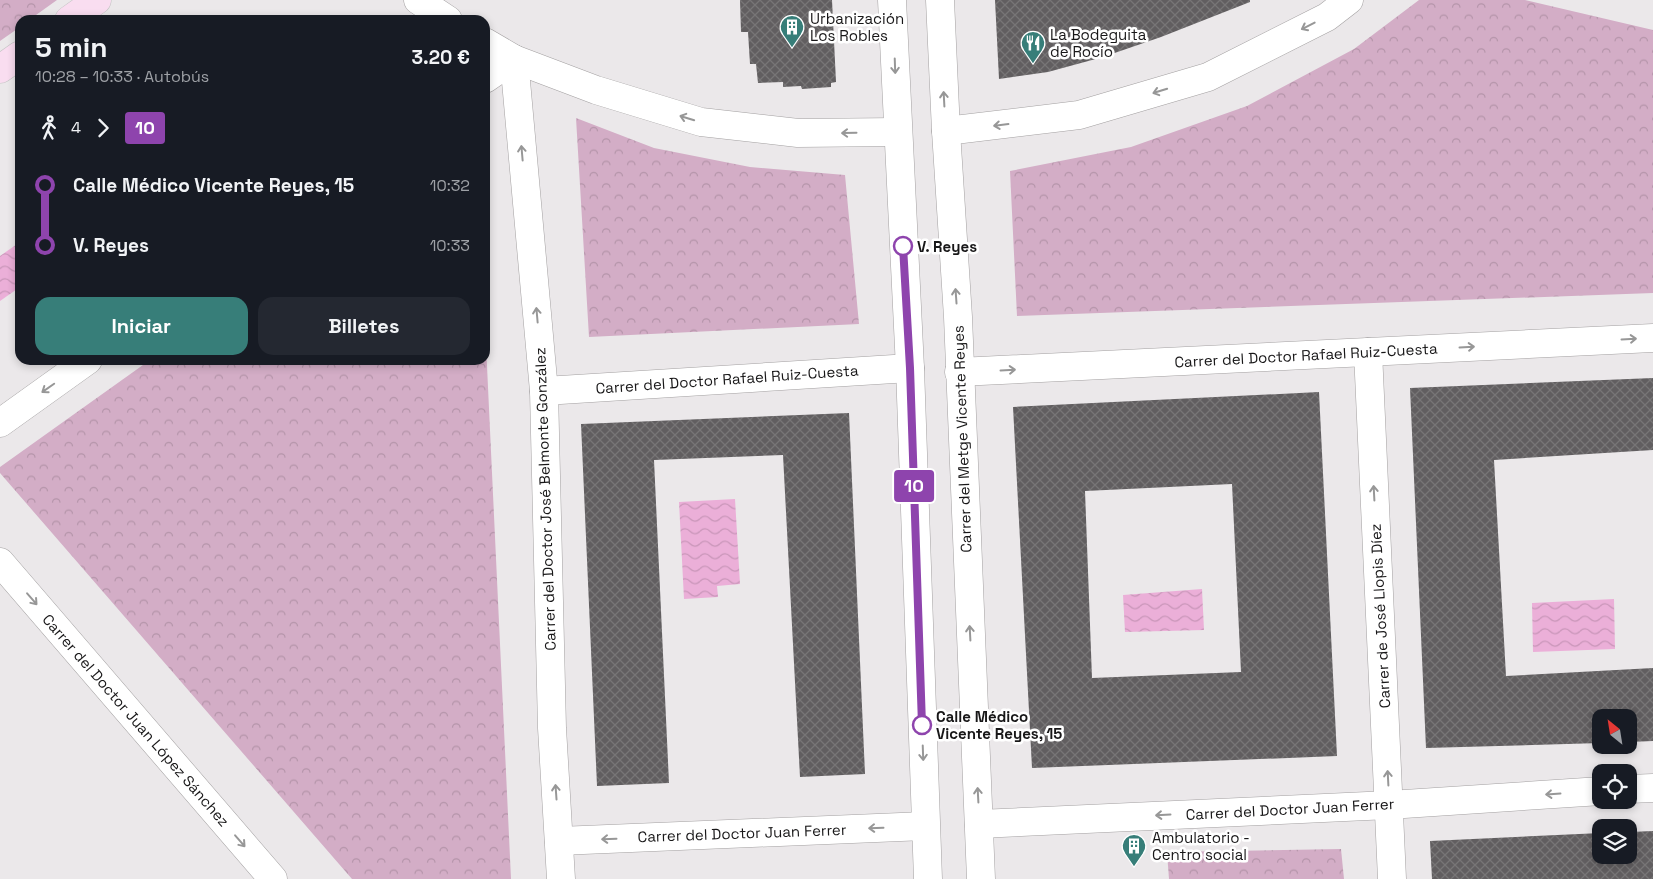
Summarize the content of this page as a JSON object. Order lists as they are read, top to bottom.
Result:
{
  "streets": {
    "street": [
      "Carrer del Doctor Rafael Ruiz-Cuesta",
      "Carrer del Metge Vicente Reyes",
      "Carrer del Doctor José Belmonte González",
      "Carrer de José Llopis Díez",
      "Carrer del Doctor Juan López Sánchez",
      "Carrer del Doctor Juan Ferrer"
    ]
  },
  "crossings": [
    ["Carrer del Doctor Rafael Ruiz-Cuesta", "Carrer del Metge Vicente Reyes"],
    ["Carrer del Doctor Rafael Ruiz-Cuesta", "Carrer del Doctor José Belmonte González"],
    ["Carrer del Doctor Rafael Ruiz-Cuesta", "Carrer de José Llopis Díez"],
    ["Carrer del Metge Vicente Reyes", "Carrer del Doctor Juan Ferrer"],
    ["Carrer del Doctor José Belmonte González", "Carrer del Doctor Juan Ferrer"],
    ["Carrer de José Llopis Díez", "Carrer del Doctor Juan Ferrer"]
  ],
  "one_way": [
    "Carrer del Doctor Rafael Ruiz-Cuesta",
    "Carrer del Doctor José Belmonte González",
    "Carrer de José Llopis Díez",
    "Carrer del Doctor Juan López Sánchez",
    "Carrer del Doctor Juan Ferrer"
  ],
  "places": {
    "building": ["Urbanización Los Robles", "Ambulatorio - Centro social"],
    "restaurant": ["La Bodeguita de Rocío"],
    "other": ["V. Reyes", "Calle Médico Vicente Reyes, 15"]
  },
  "lines": ["bus line 10"],
  "north": "top left",
  "page": {
    "on_map": "10",
    "heading": ["5 min", "10:28 – 10:33 · Autobús", "3.20 €"],
    "legs": ["4", "10"],
    "list": [
      {
        "name": "Calle Médico Vicente Reyes, 15",
        "value": "10:32"
      },
      {
        "name": "V. Reyes",
        "value": "10:33"
      }
    ],
    "buttons": ["Iniciar", "Billetes"]
  }
}
